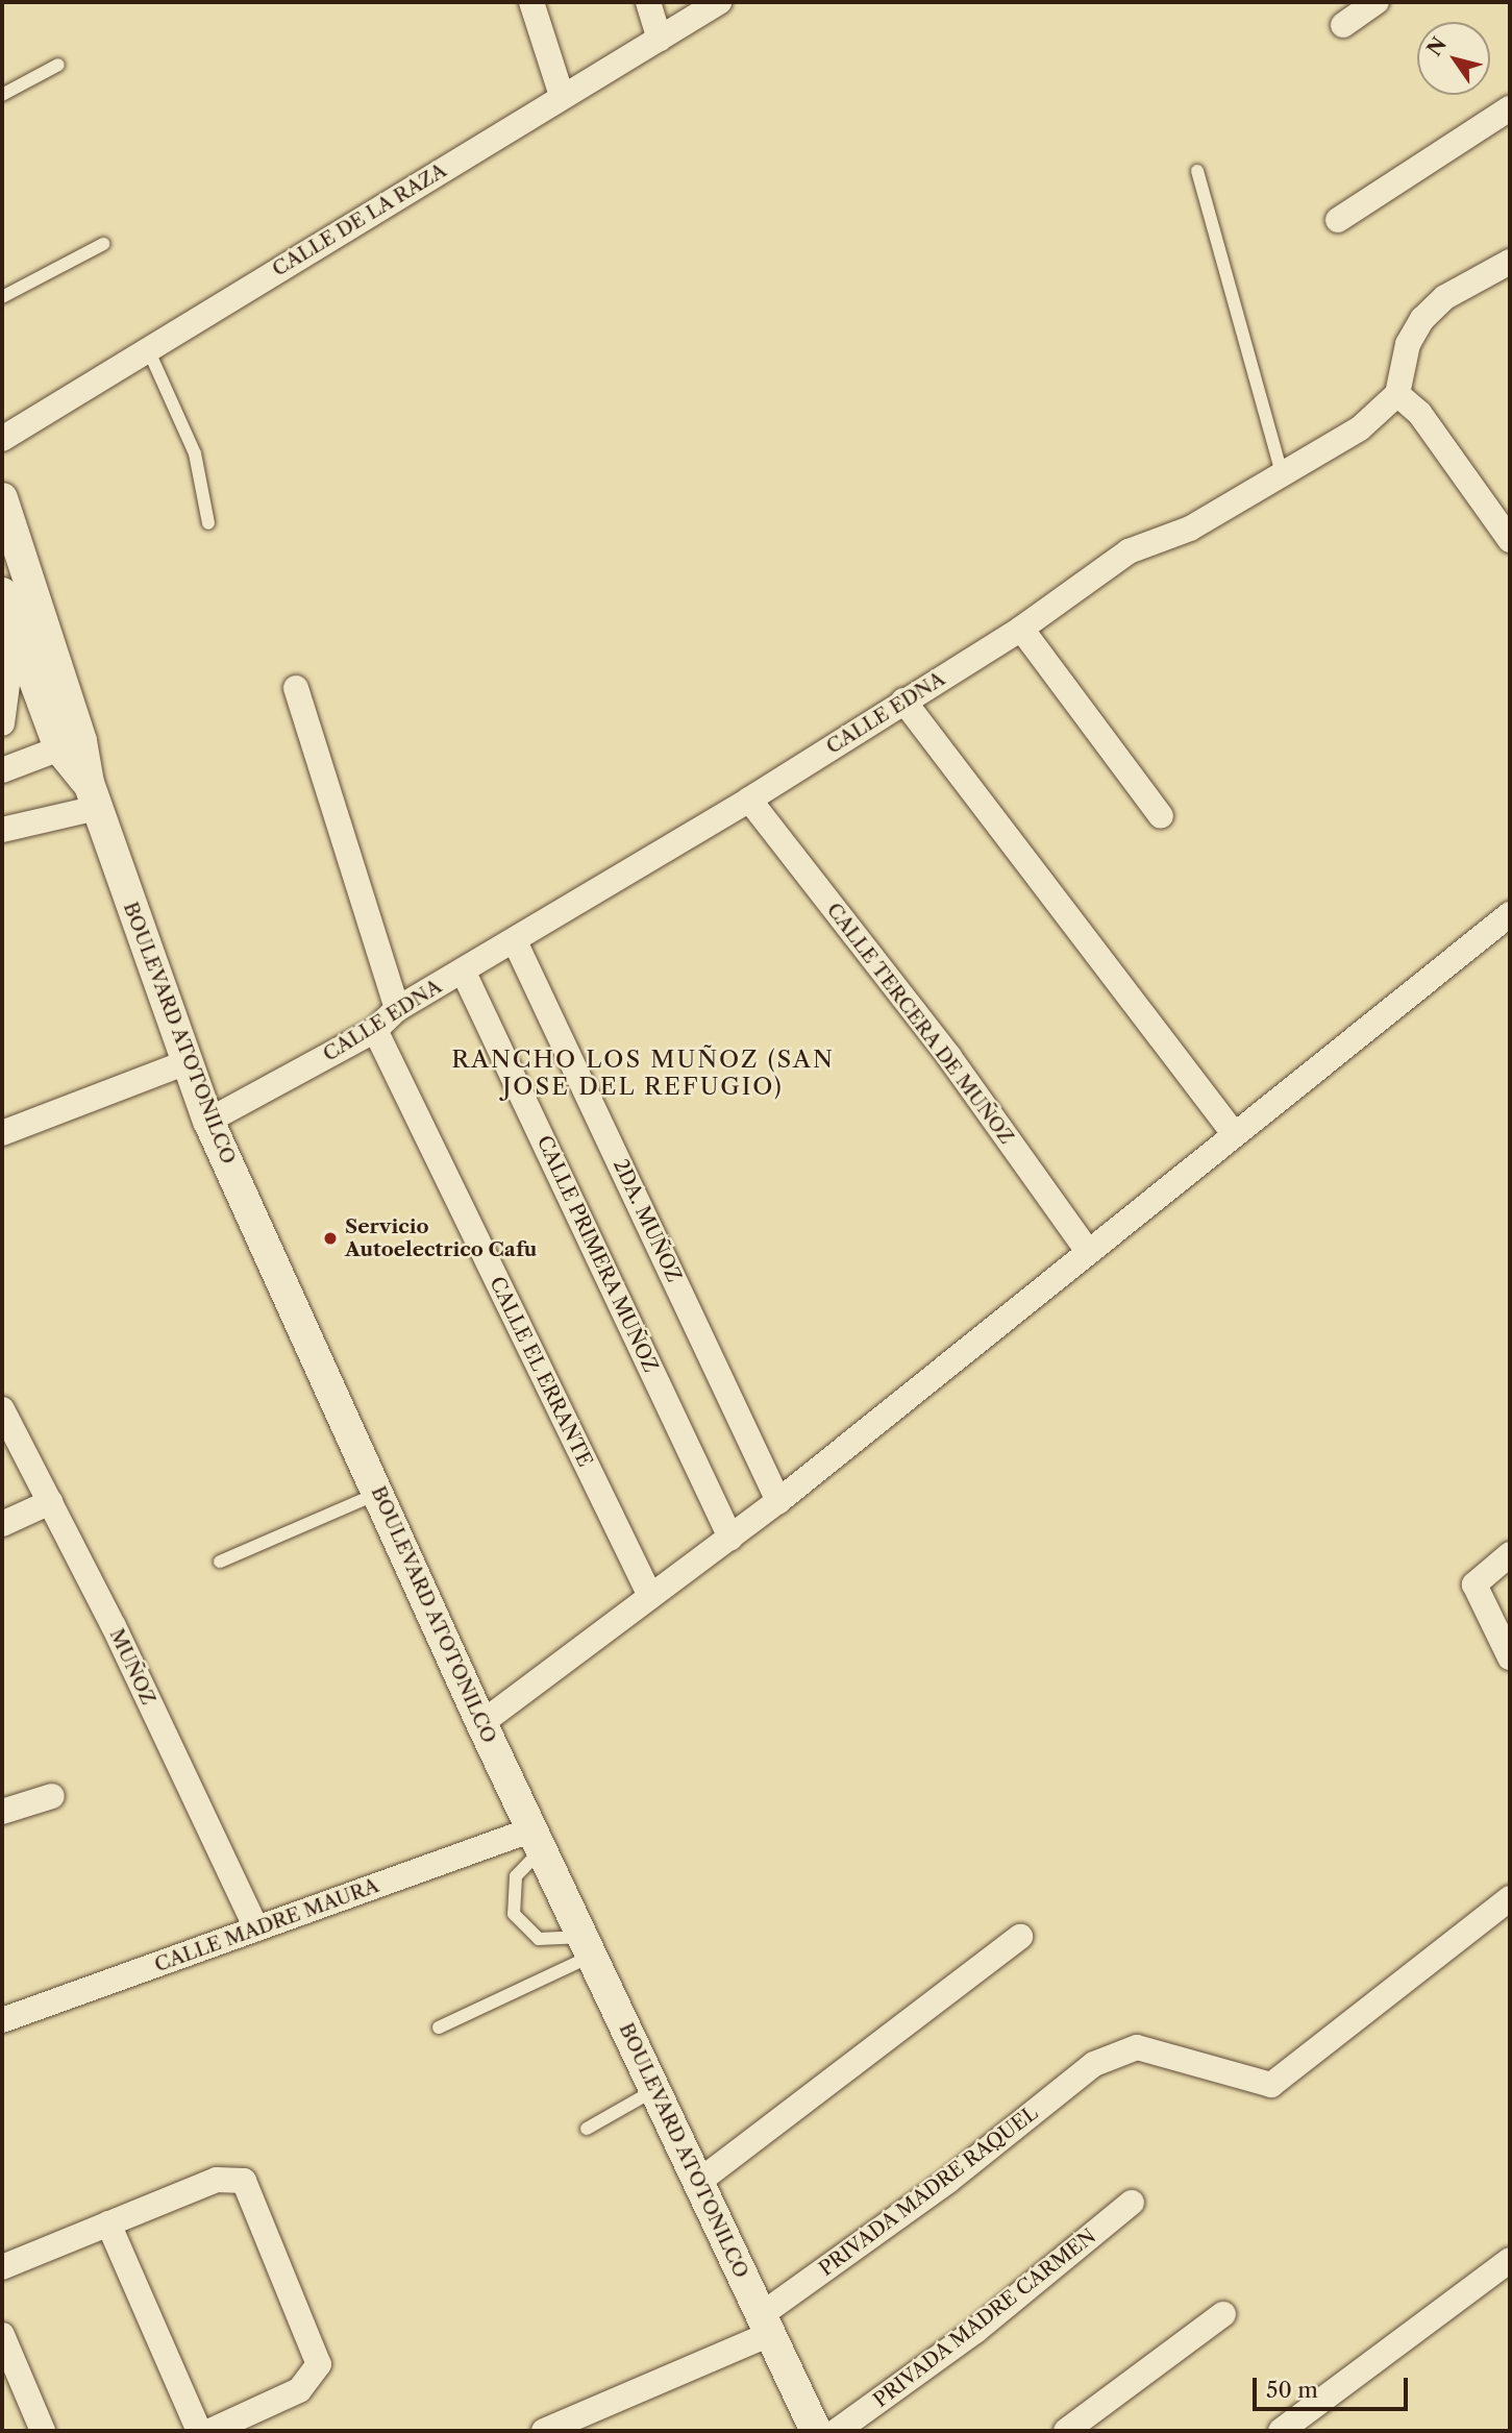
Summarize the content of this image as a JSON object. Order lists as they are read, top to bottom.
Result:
{
  "streets": {
    "street": [
      "CALLE DE LA RAZA",
      "CALLE EDNA",
      "CALLE TERCERA DE MUÑOZ",
      "BOULEVARD ATOTONILCO",
      "2DA. MUÑOZ",
      "CALLE PRIMERA MUÑOZ",
      "CALLE EL ERRANTE",
      "MUÑOZ",
      "CALLE MADRE MAURA",
      "PRIVADA MADRE RAQUEL",
      "PRIVADA MADRE CARMEN"
    ]
  },
  "crossings": [
    ["CALLE EDNA", "CALLE TERCERA DE MUÑOZ"],
    ["CALLE EDNA", "BOULEVARD ATOTONILCO"],
    ["CALLE EDNA", "2DA. MUÑOZ"],
    ["CALLE EDNA", "CALLE PRIMERA MUÑOZ"],
    ["CALLE EDNA", "CALLE EL ERRANTE"],
    ["BOULEVARD ATOTONILCO", "CALLE MADRE MAURA"],
    ["BOULEVARD ATOTONILCO", "PRIVADA MADRE RAQUEL"],
    ["MUÑOZ", "CALLE MADRE MAURA"]
  ],
  "districts": ["RANCHO LOS MUÑOZ (SAN JOSE DEL REFUGIO)"],
  "places": ["Servicio Autoelectrico Cafu"],
  "scale_bar": "50 m",
  "north": "top left"
}
